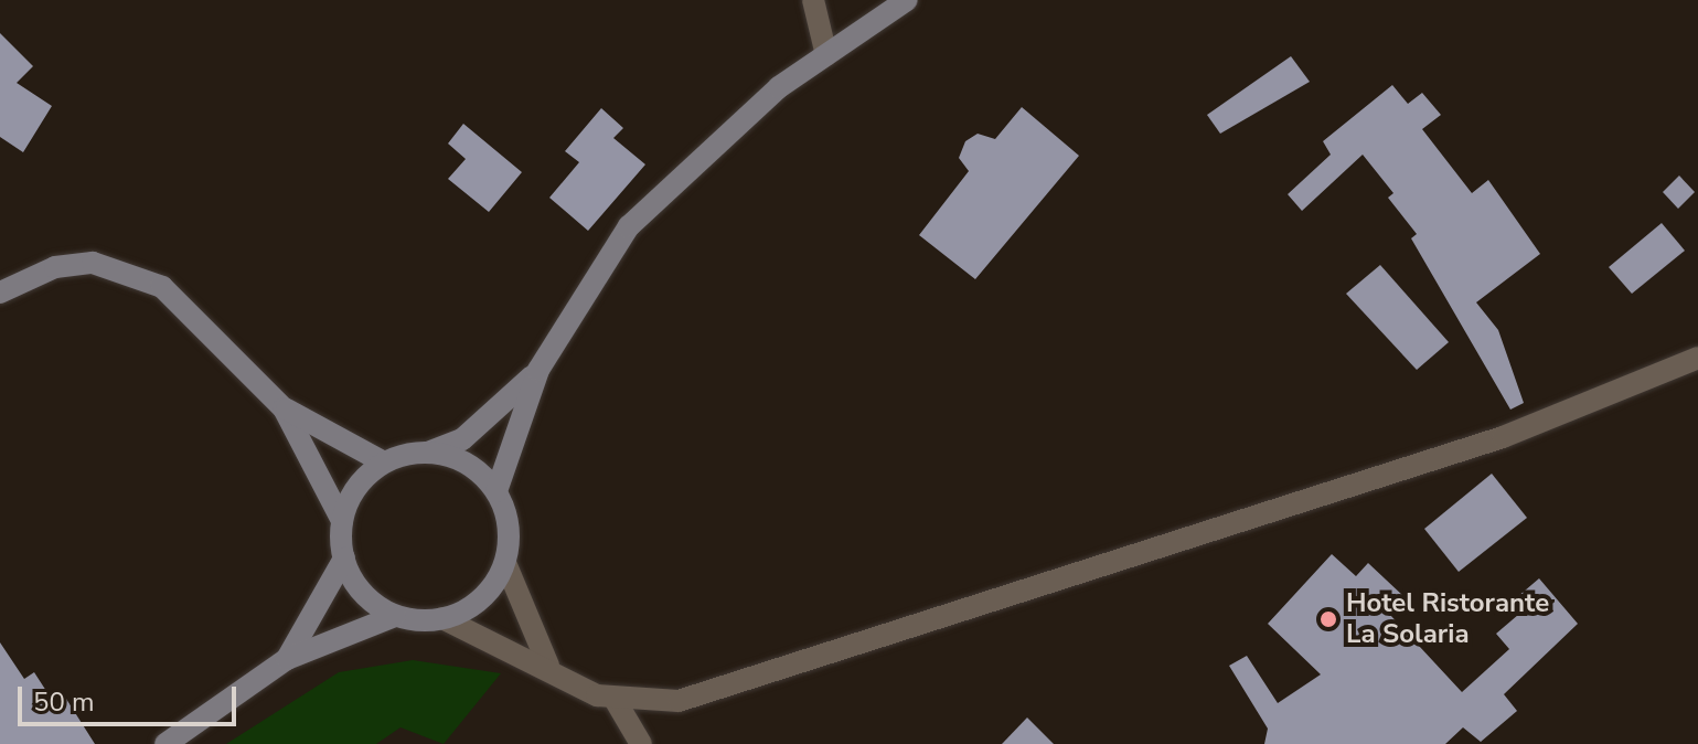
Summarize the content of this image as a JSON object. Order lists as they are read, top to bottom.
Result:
{
  "places": ["Hotel Ristorante La Solaria"],
  "scale_bar": "50 m"
}
